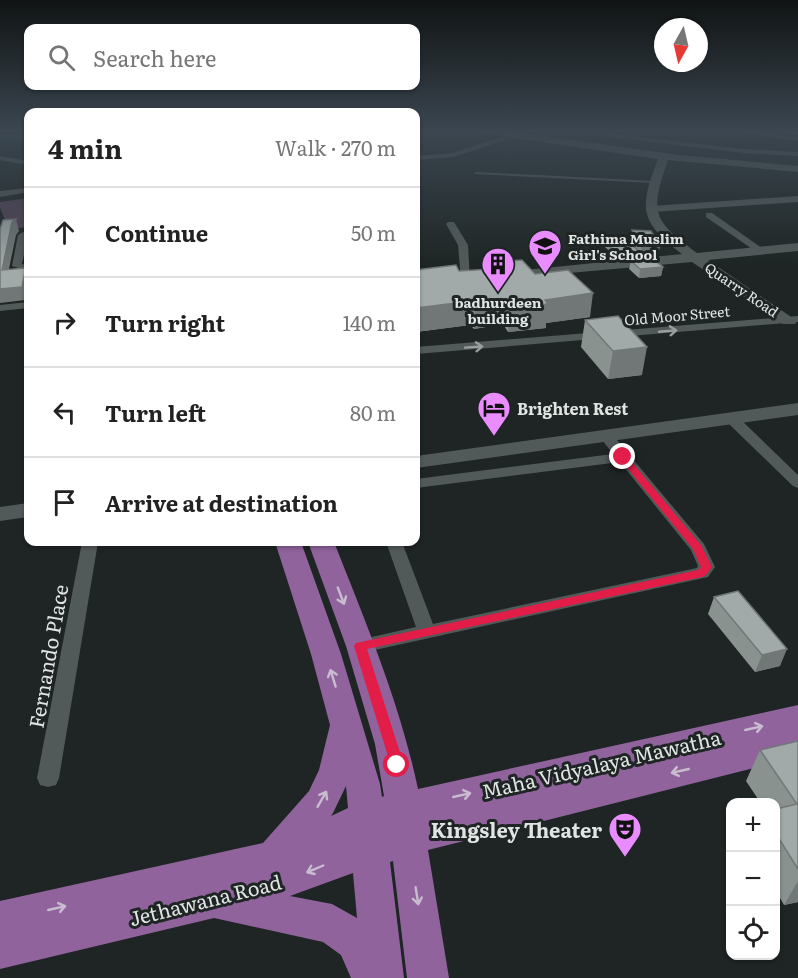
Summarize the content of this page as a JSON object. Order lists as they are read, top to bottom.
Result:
{
  "streets": {
    "main road": ["Maha Vidyalaya Mawatha", "Jethawana Road"],
    "street": ["Quarry Road", "Old Moor Street", "Fernando Place"]
  },
  "crossings": [
    ["Quarry Road", "Old Moor Street"],
    ["Maha Vidyalaya Mawatha", "Jethawana Road"]
  ],
  "places": {
    "school or university": ["Fathima Muslim Girl's School"],
    "building": ["badhurdeen building"],
    "hotel": ["Brighten Rest"],
    "theatre": ["Kingsley Theater"]
  },
  "north": "bottom",
  "page": {
    "search": "Search here",
    "heading": ["4 min", "Walk · 270 m"],
    "list": [
      ["Continue", "50 m"],
      ["Turn right", "140 m"],
      ["Turn left", "80 m"],
      "Arrive at destination"
    ],
    "map_buttons": ["+", "−"]
  }
}
